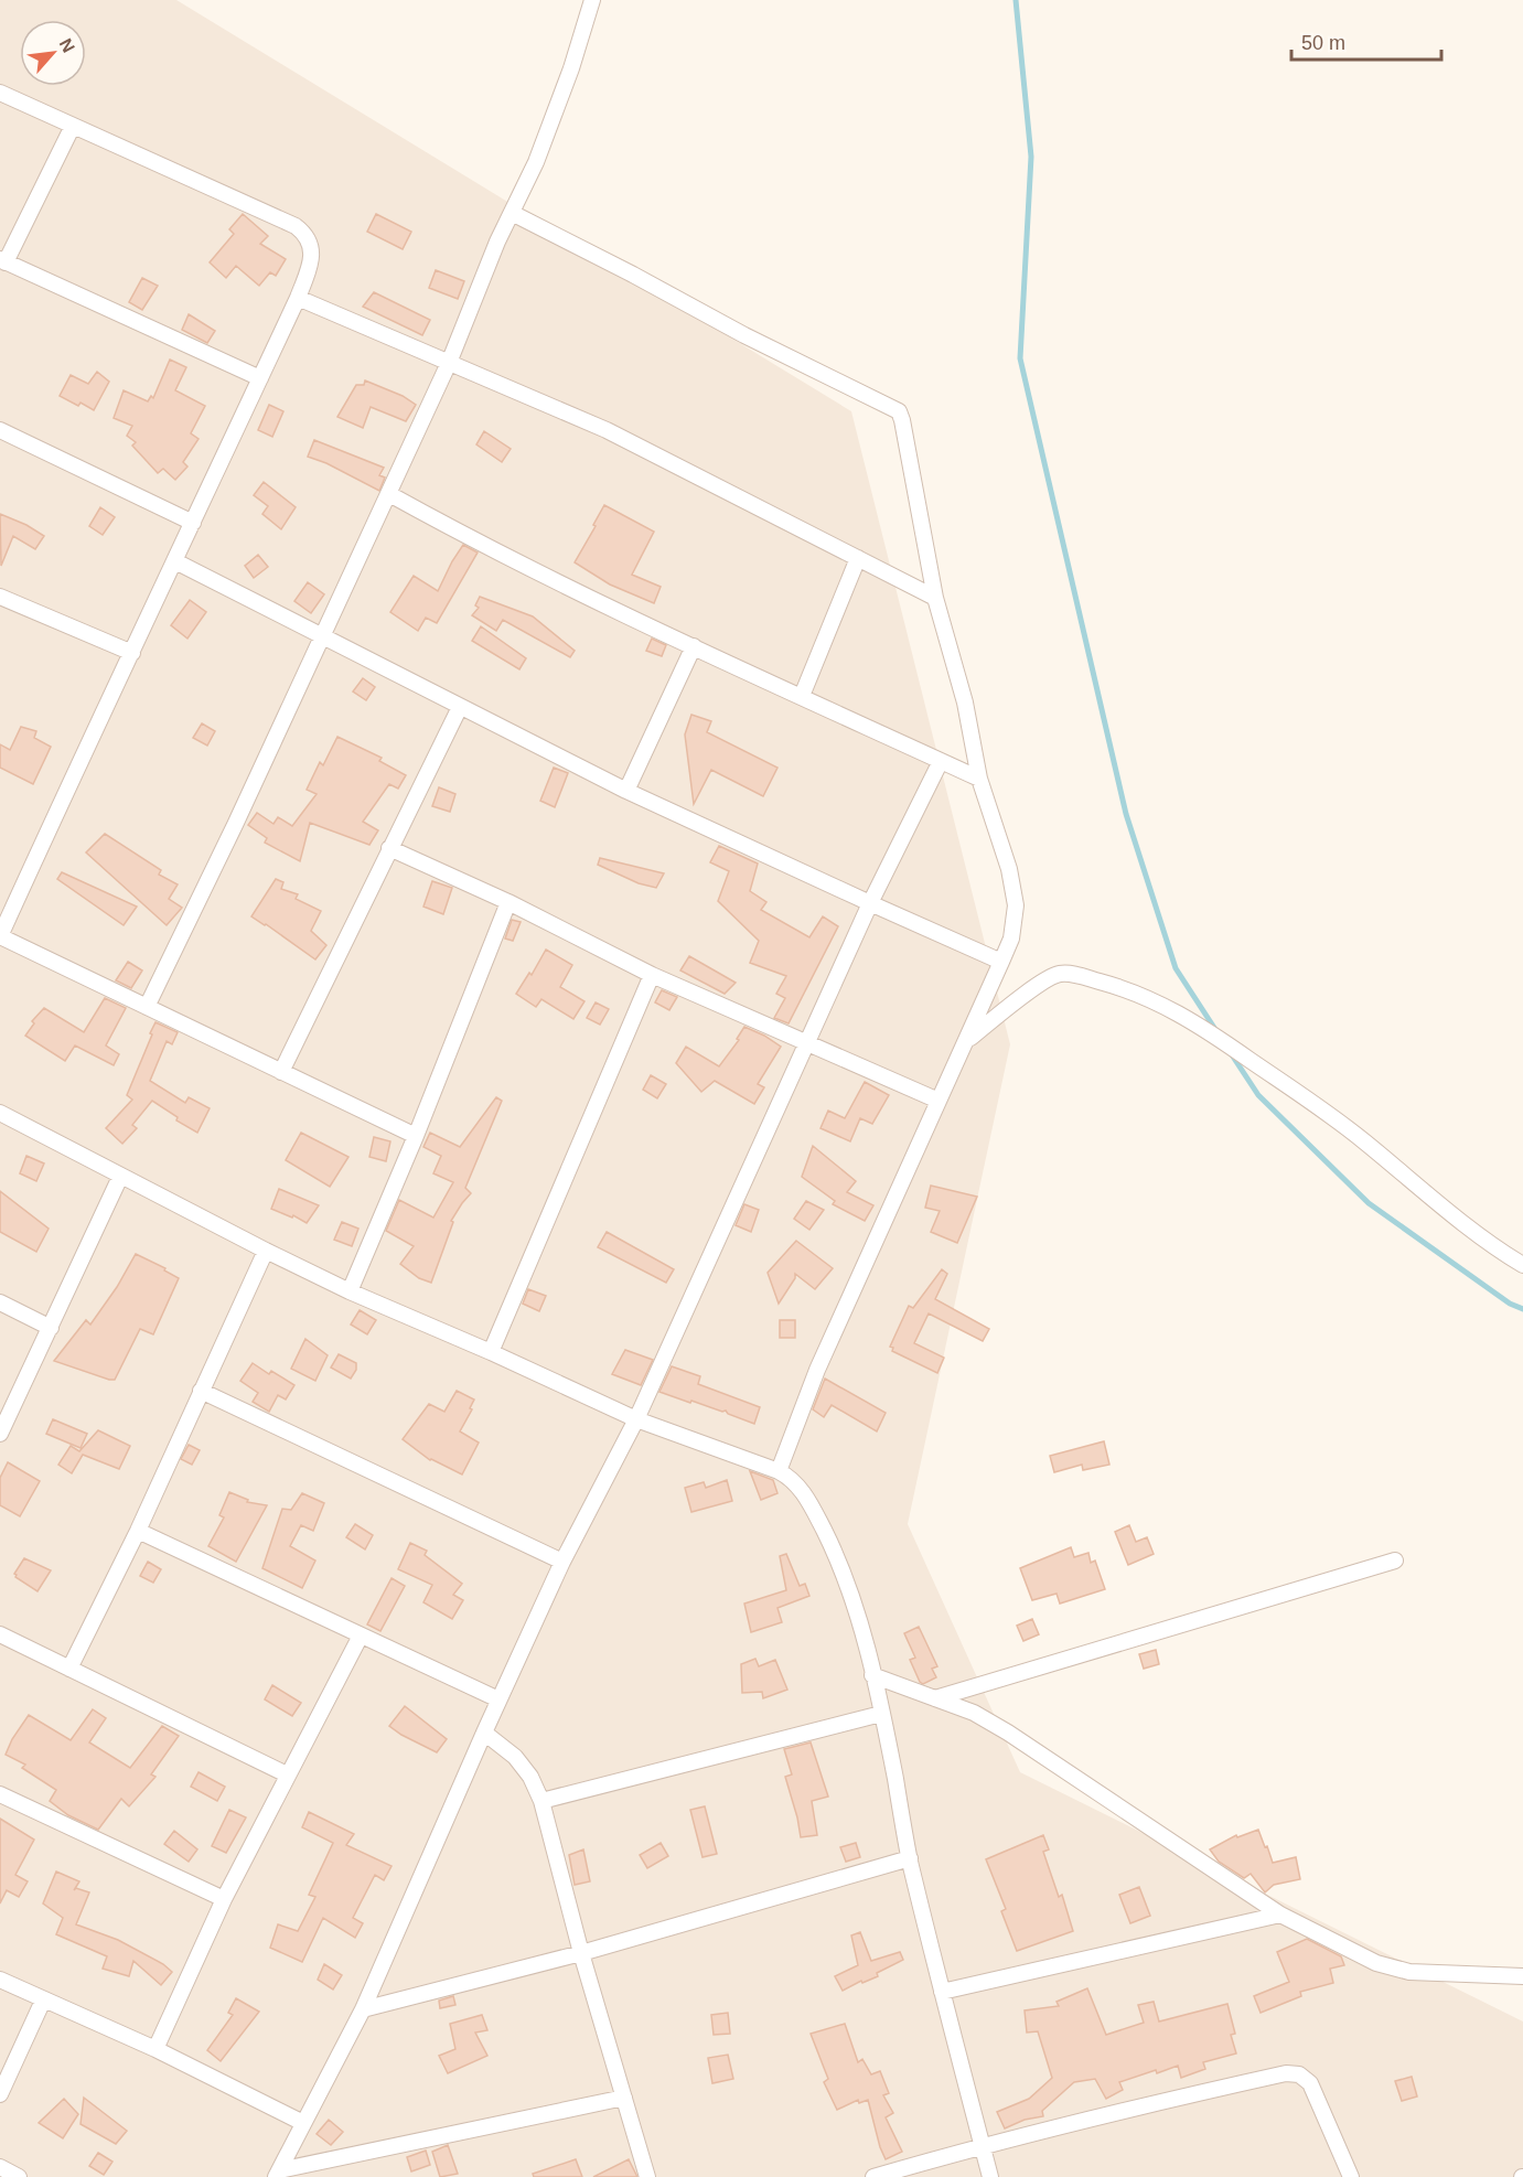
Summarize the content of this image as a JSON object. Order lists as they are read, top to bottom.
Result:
{
  "scale_bar": "50 m",
  "north": "top right"
}
